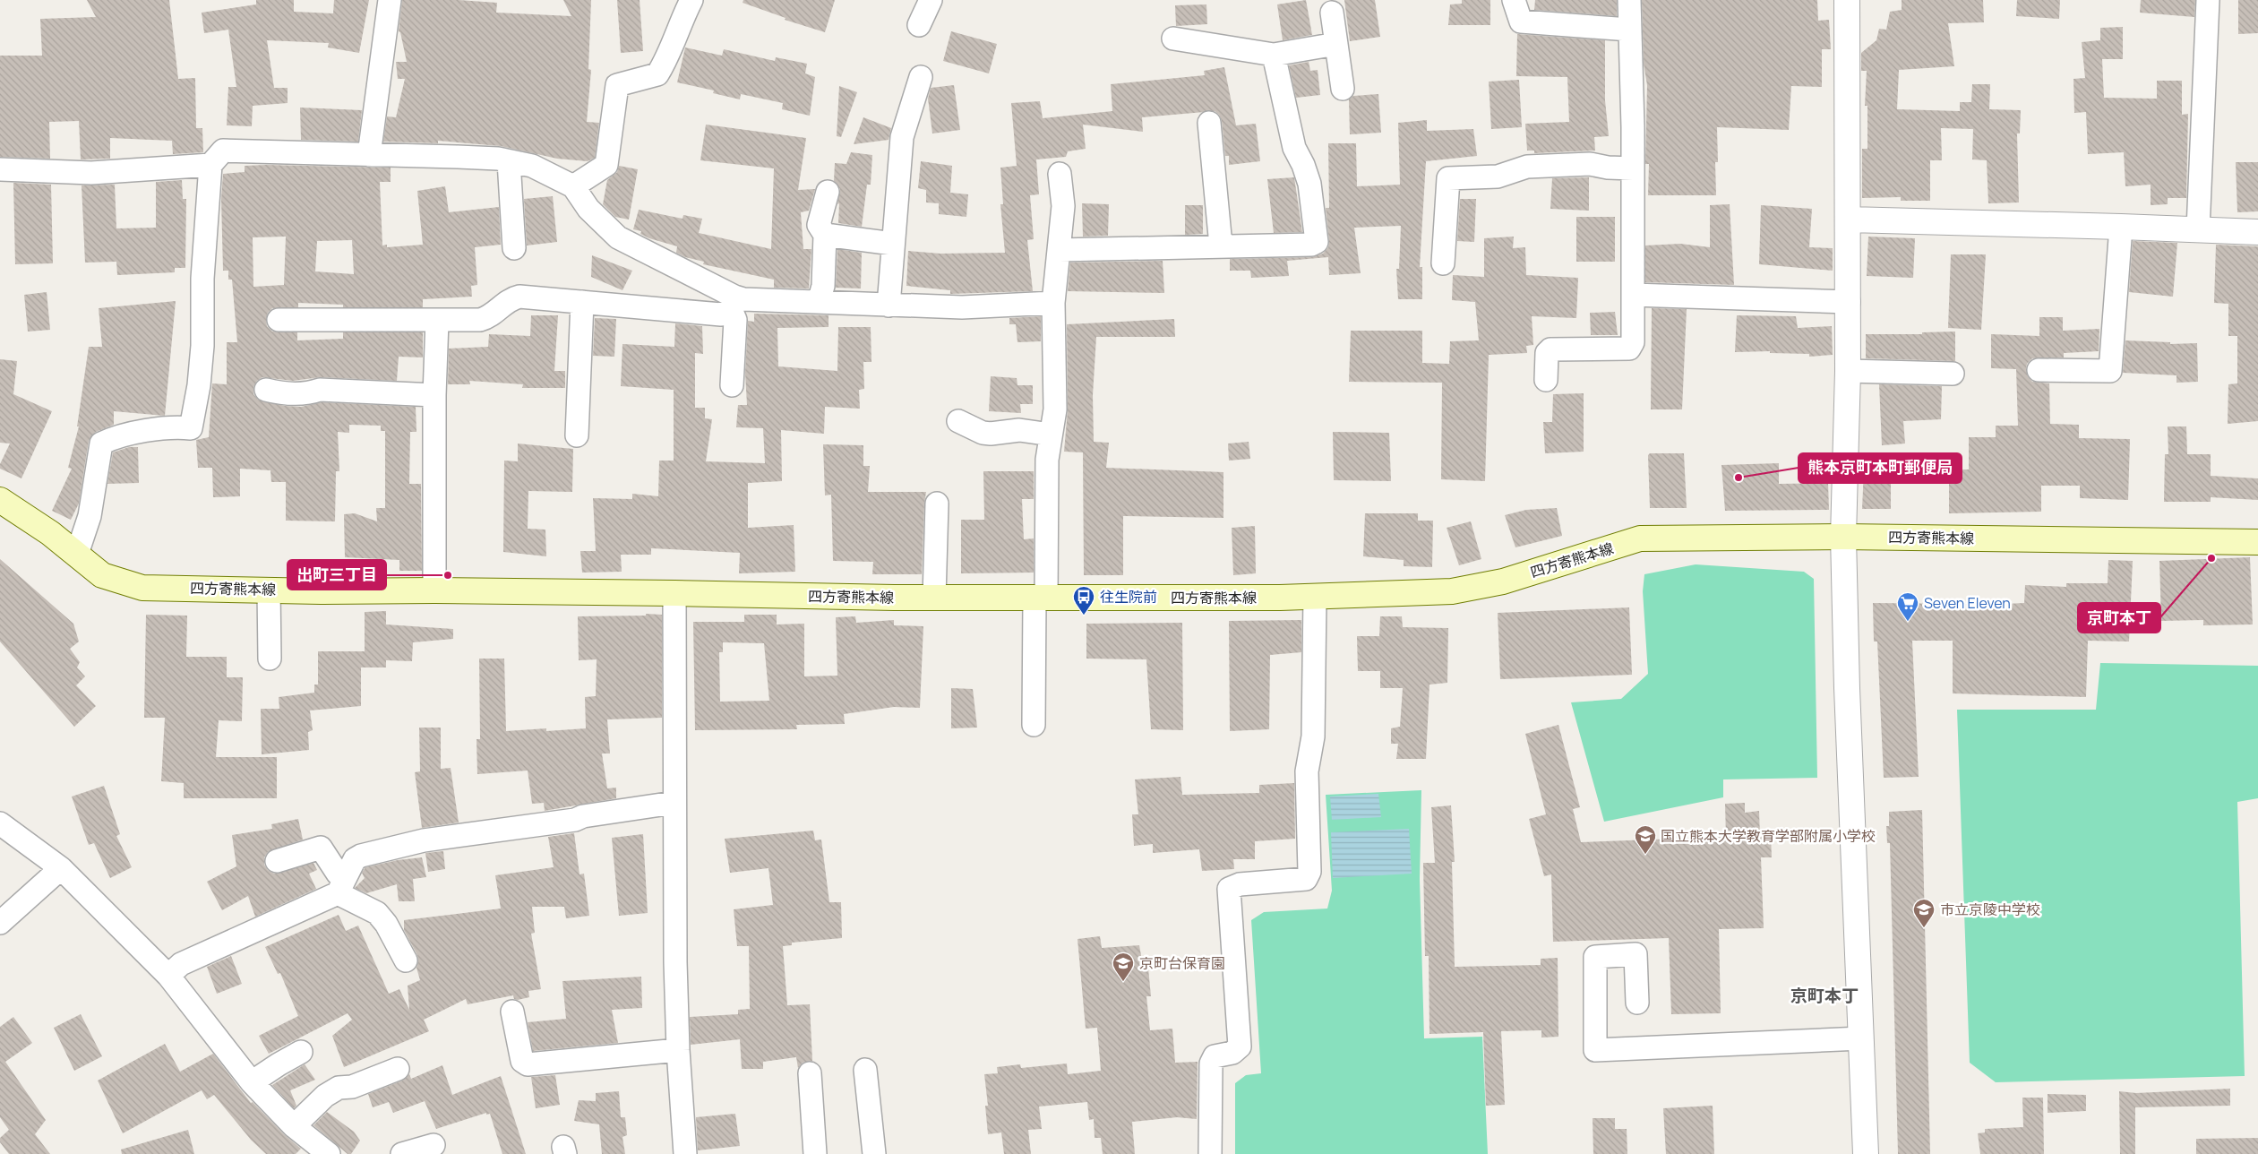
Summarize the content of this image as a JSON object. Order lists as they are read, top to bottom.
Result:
{
  "streets": {
    "main road": ["四方寄熊本線"]
  },
  "districts": ["京町本丁"],
  "places": {
    "other": ["熊本京町本町郵便局", "京町本丁", "出町三丁目"],
    "bus stop": ["往生院前"],
    "supermarket": ["Seven Eleven"],
    "school or university": ["国立熊本大学教育学部附属小学校", "市立京陵中学校", "京町台保育園"]
  }
}
